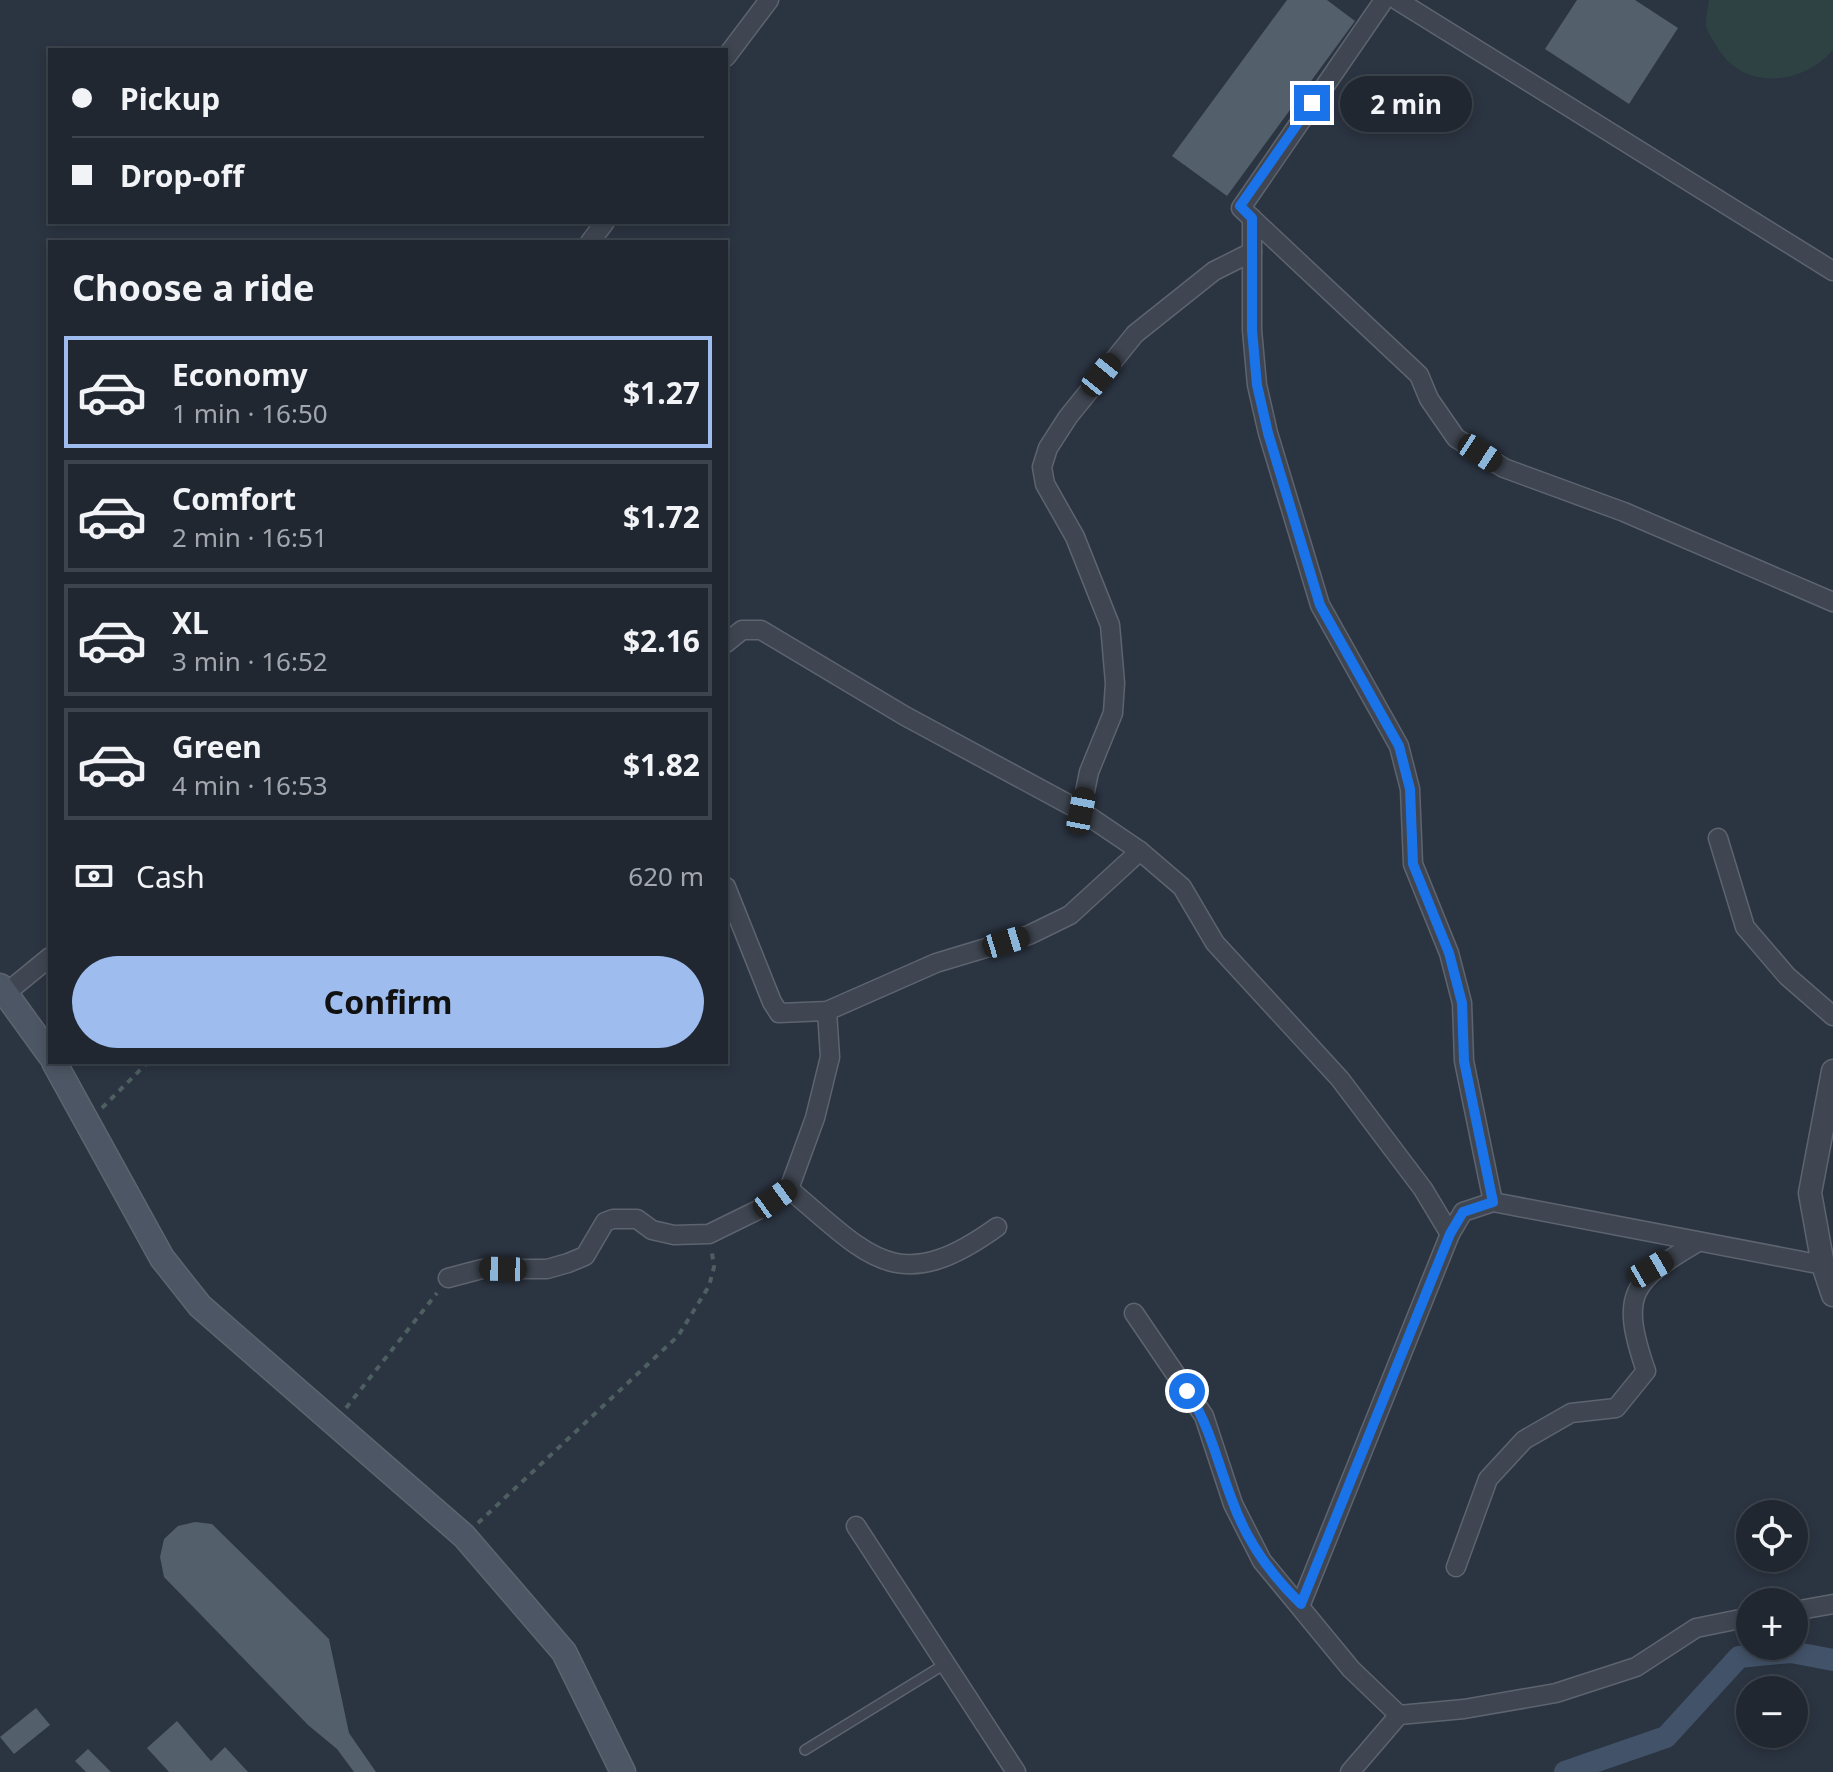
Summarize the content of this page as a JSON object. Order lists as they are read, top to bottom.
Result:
{
  "page": {
    "banner": ["Pickup", "Drop-off"],
    "bubble": "2 min",
    "heading": "Choose a ride",
    "list": [
      {
        "name": "Economy",
        "note": "1 min · 16:50",
        "value": "$1.27"
      },
      {
        "name": "Comfort",
        "note": "2 min · 16:51",
        "value": "$1.72"
      },
      {
        "name": "XL",
        "note": "3 min · 16:52",
        "value": "$2.16"
      },
      {
        "name": "Green",
        "note": "4 min · 16:53",
        "value": "$1.82"
      }
    ],
    "pay": ["Cash", "620 m"],
    "buttons": "Confirm",
    "map_buttons": ["+", "−"]
  }
}
